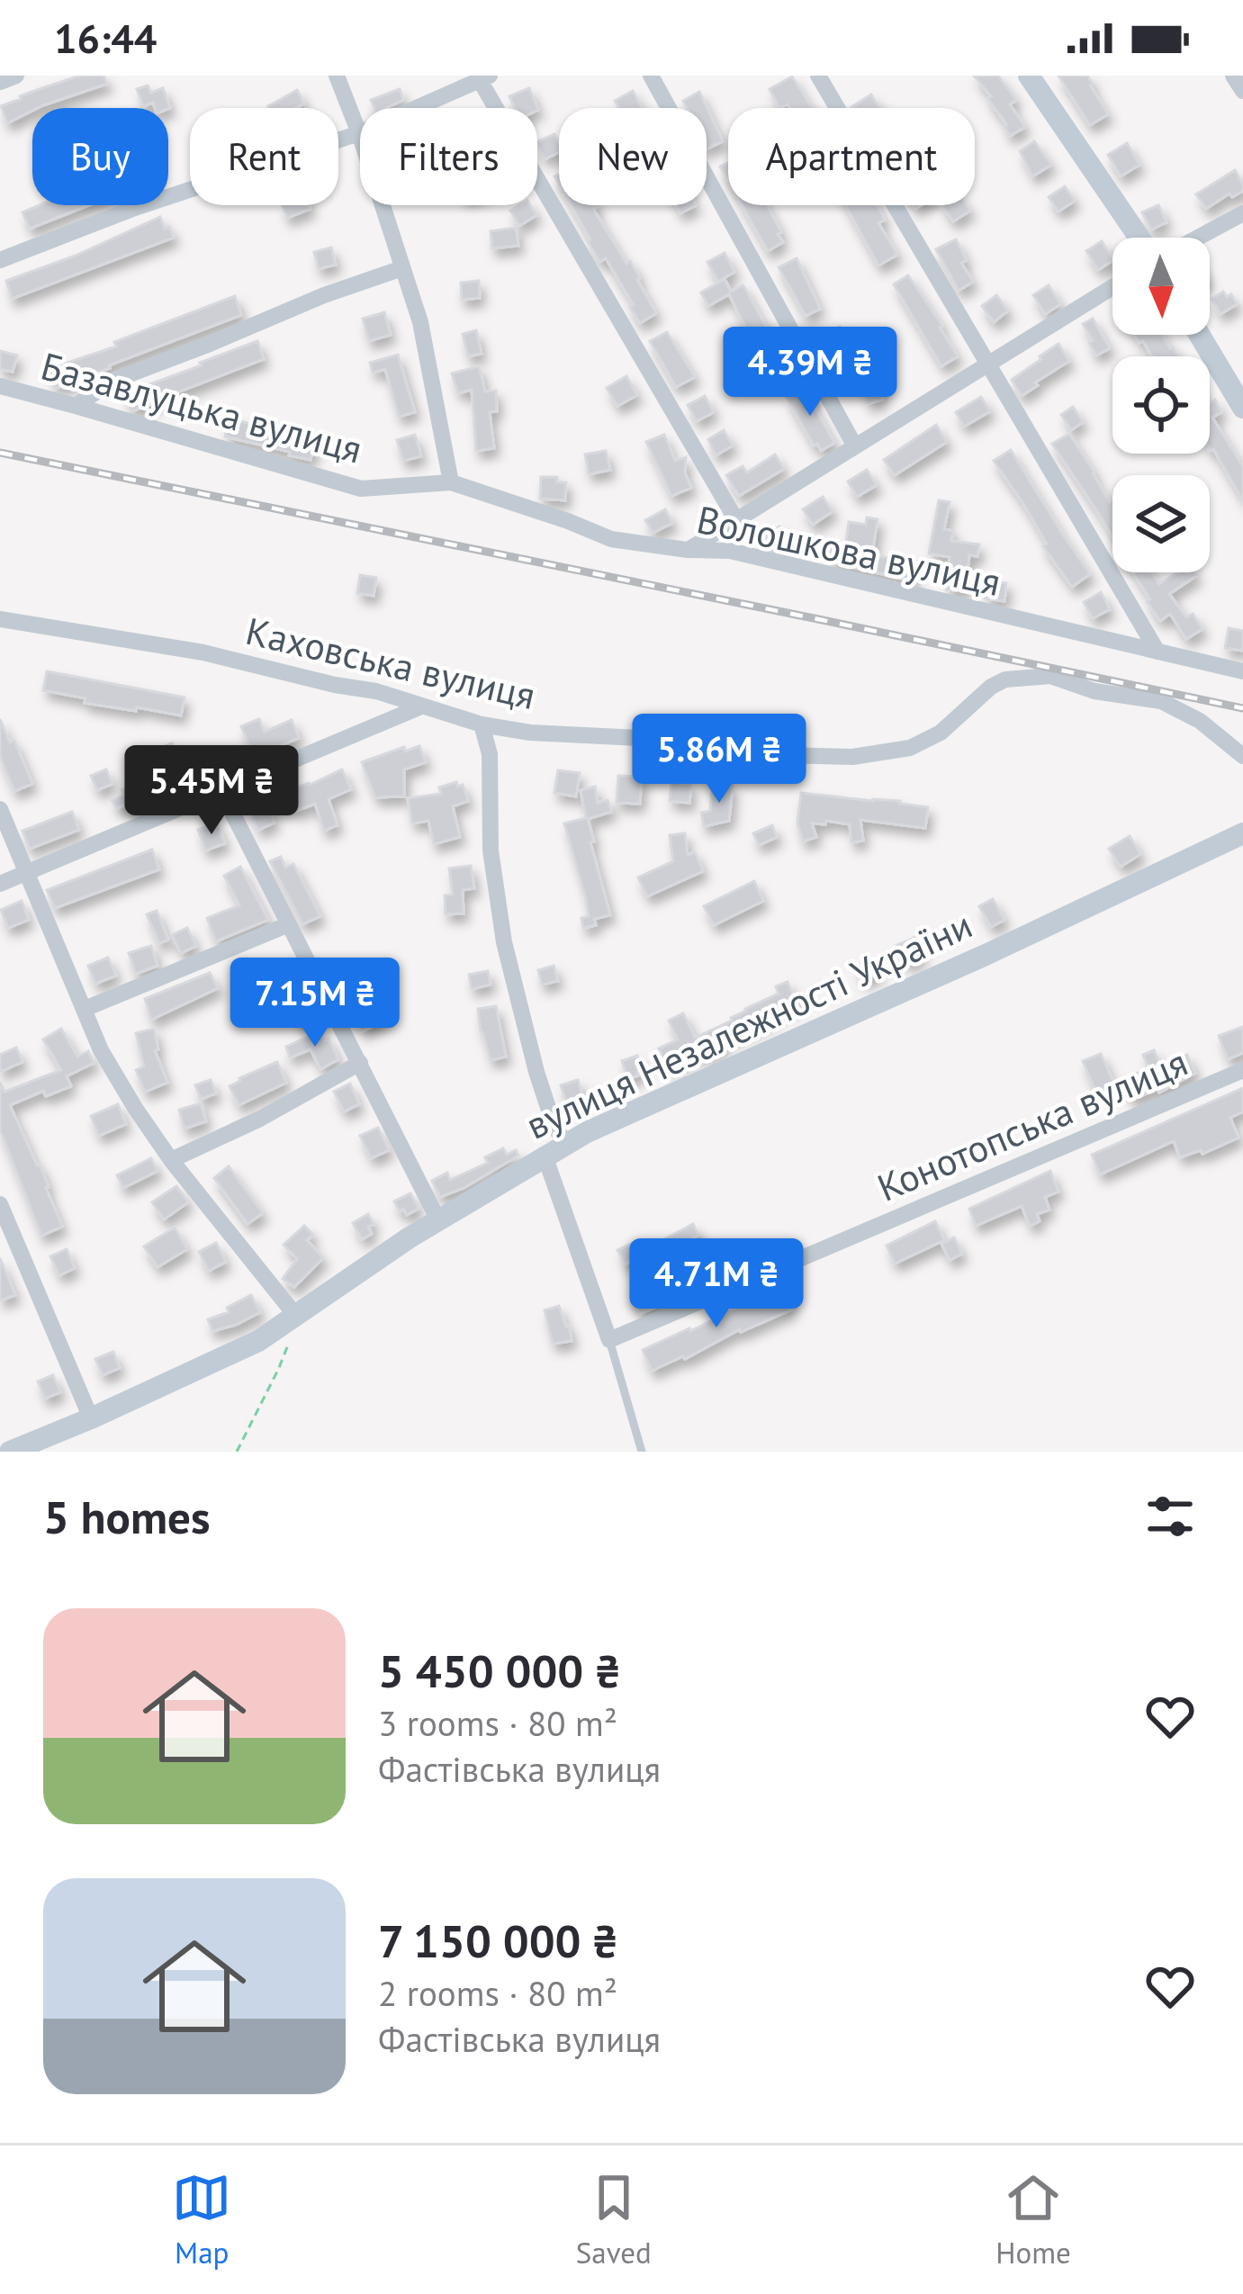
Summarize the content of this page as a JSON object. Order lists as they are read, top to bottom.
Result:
{
  "streets": {
    "street": [
      "Базавлуцька вулиця",
      "Волошкова вулиця",
      "Каховська вулиця",
      "вулиця Незалежності України",
      "Конотопська вулиця"
    ]
  },
  "crossings": [
    ["Базавлуцька вулиця", "Волошкова вулиця"]
  ],
  "north": "bottom",
  "page": {
    "status": "16:44",
    "chip": [
      "Buy",
      "Rent",
      "Filters",
      "New",
      "Apartment"
    ],
    "price": [
      "4.39M ₴",
      "5.86M ₴",
      "5.45M ₴",
      "7.15M ₴",
      "4.71M ₴"
    ],
    "heading": "5 homes",
    "list": [
      {
        "name": "5 450 000 ₴",
        "note": "3 rooms · 80 m² · Фастівська вулиця"
      },
      {
        "name": "7 150 000 ₴",
        "note": "2 rooms · 80 m² · Фастівська вулиця"
      }
    ],
    "tabs": ["Map", "Saved", "Home"]
  }
}
